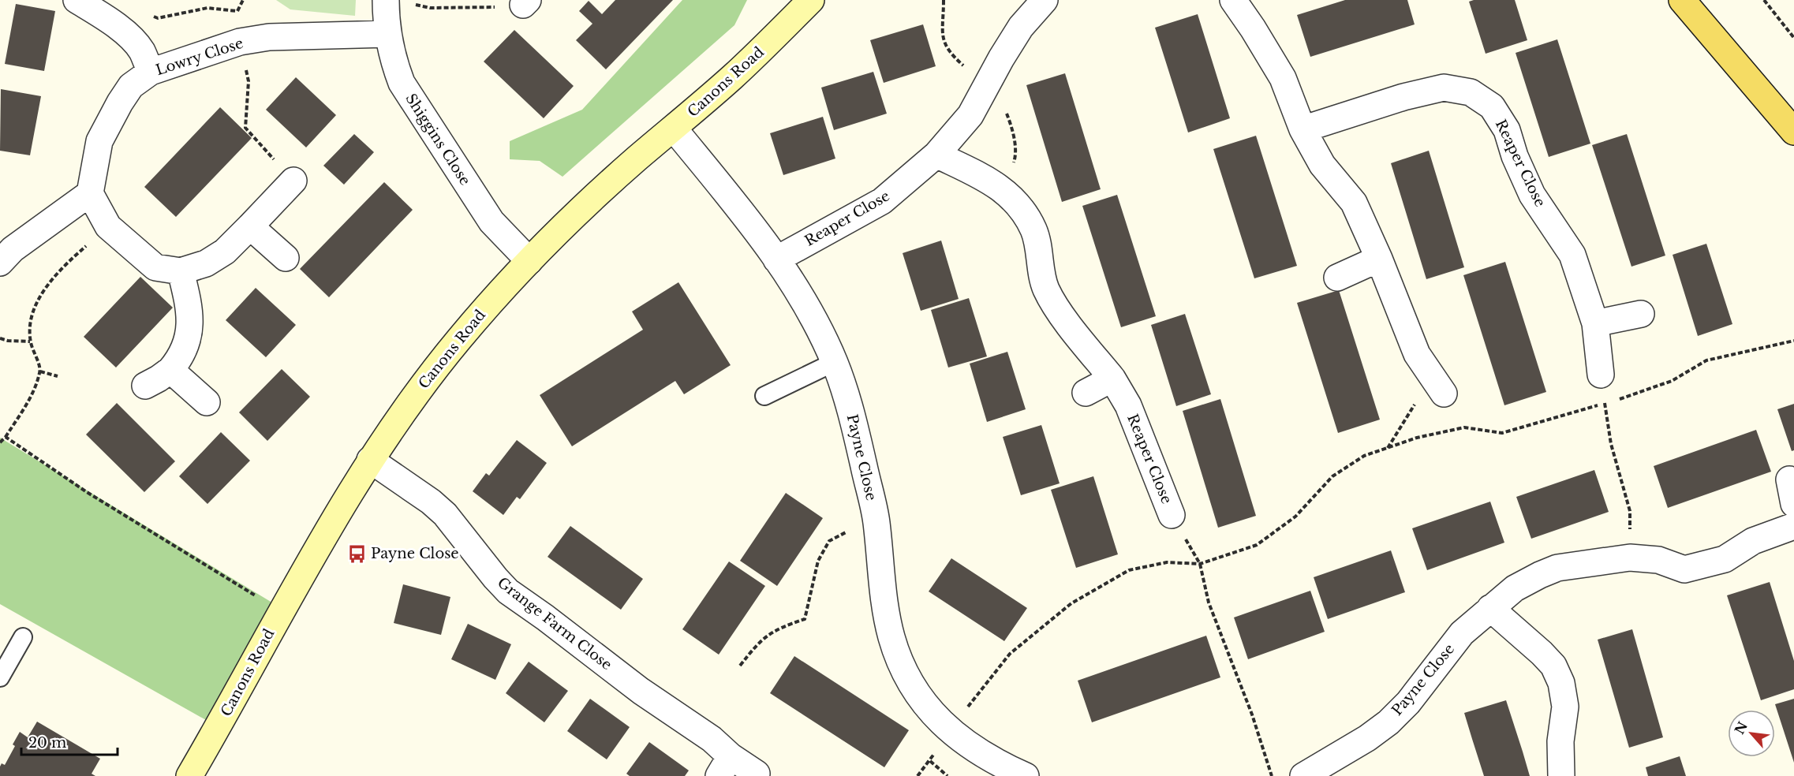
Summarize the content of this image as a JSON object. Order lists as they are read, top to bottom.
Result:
{
  "streets": {
    "street": [
      "Lowry Close",
      "Canons Road",
      "Shiggins Close",
      "Reaper Close",
      "Payne Close",
      "Grange Farm Close"
    ]
  },
  "crossings": [
    ["Lowry Close", "Shiggins Close"],
    ["Canons Road", "Shiggins Close"],
    ["Canons Road", "Payne Close"],
    ["Canons Road", "Grange Farm Close"],
    ["Reaper Close", "Payne Close"]
  ],
  "places": {
    "bus stop": ["Payne Close"]
  },
  "scale_bar": "20 m",
  "north": "top left"
}
